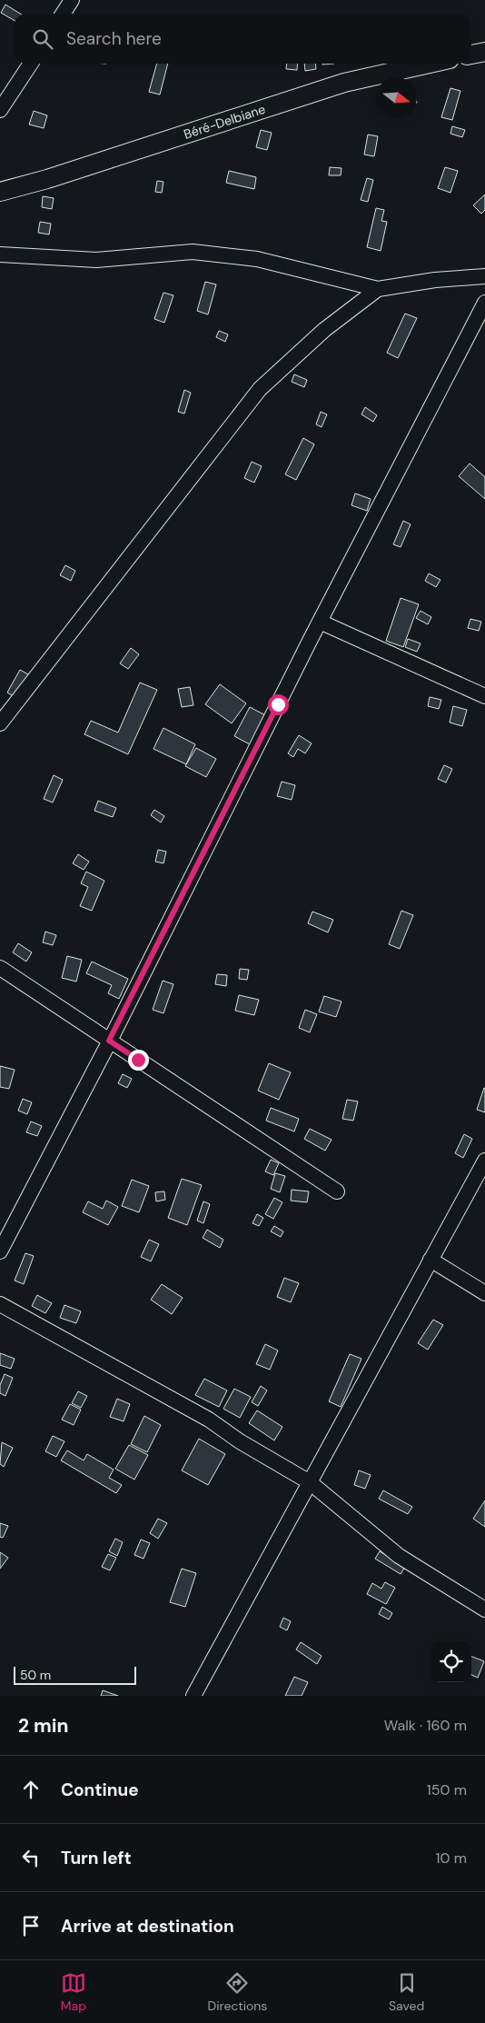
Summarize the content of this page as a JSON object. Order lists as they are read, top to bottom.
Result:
{
  "streets": {
    "street": ["Béré-Delbiane"]
  },
  "scale_bar": "50 m",
  "north": "right",
  "page": {
    "search": "Search here",
    "scale": "50 m",
    "heading": ["2 min", "Walk · 160 m"],
    "list": [
      ["Continue", "150 m"],
      ["Turn left", "10 m"],
      "Arrive at destination"
    ],
    "nav": ["Map", "Directions", "Saved"]
  }
}
